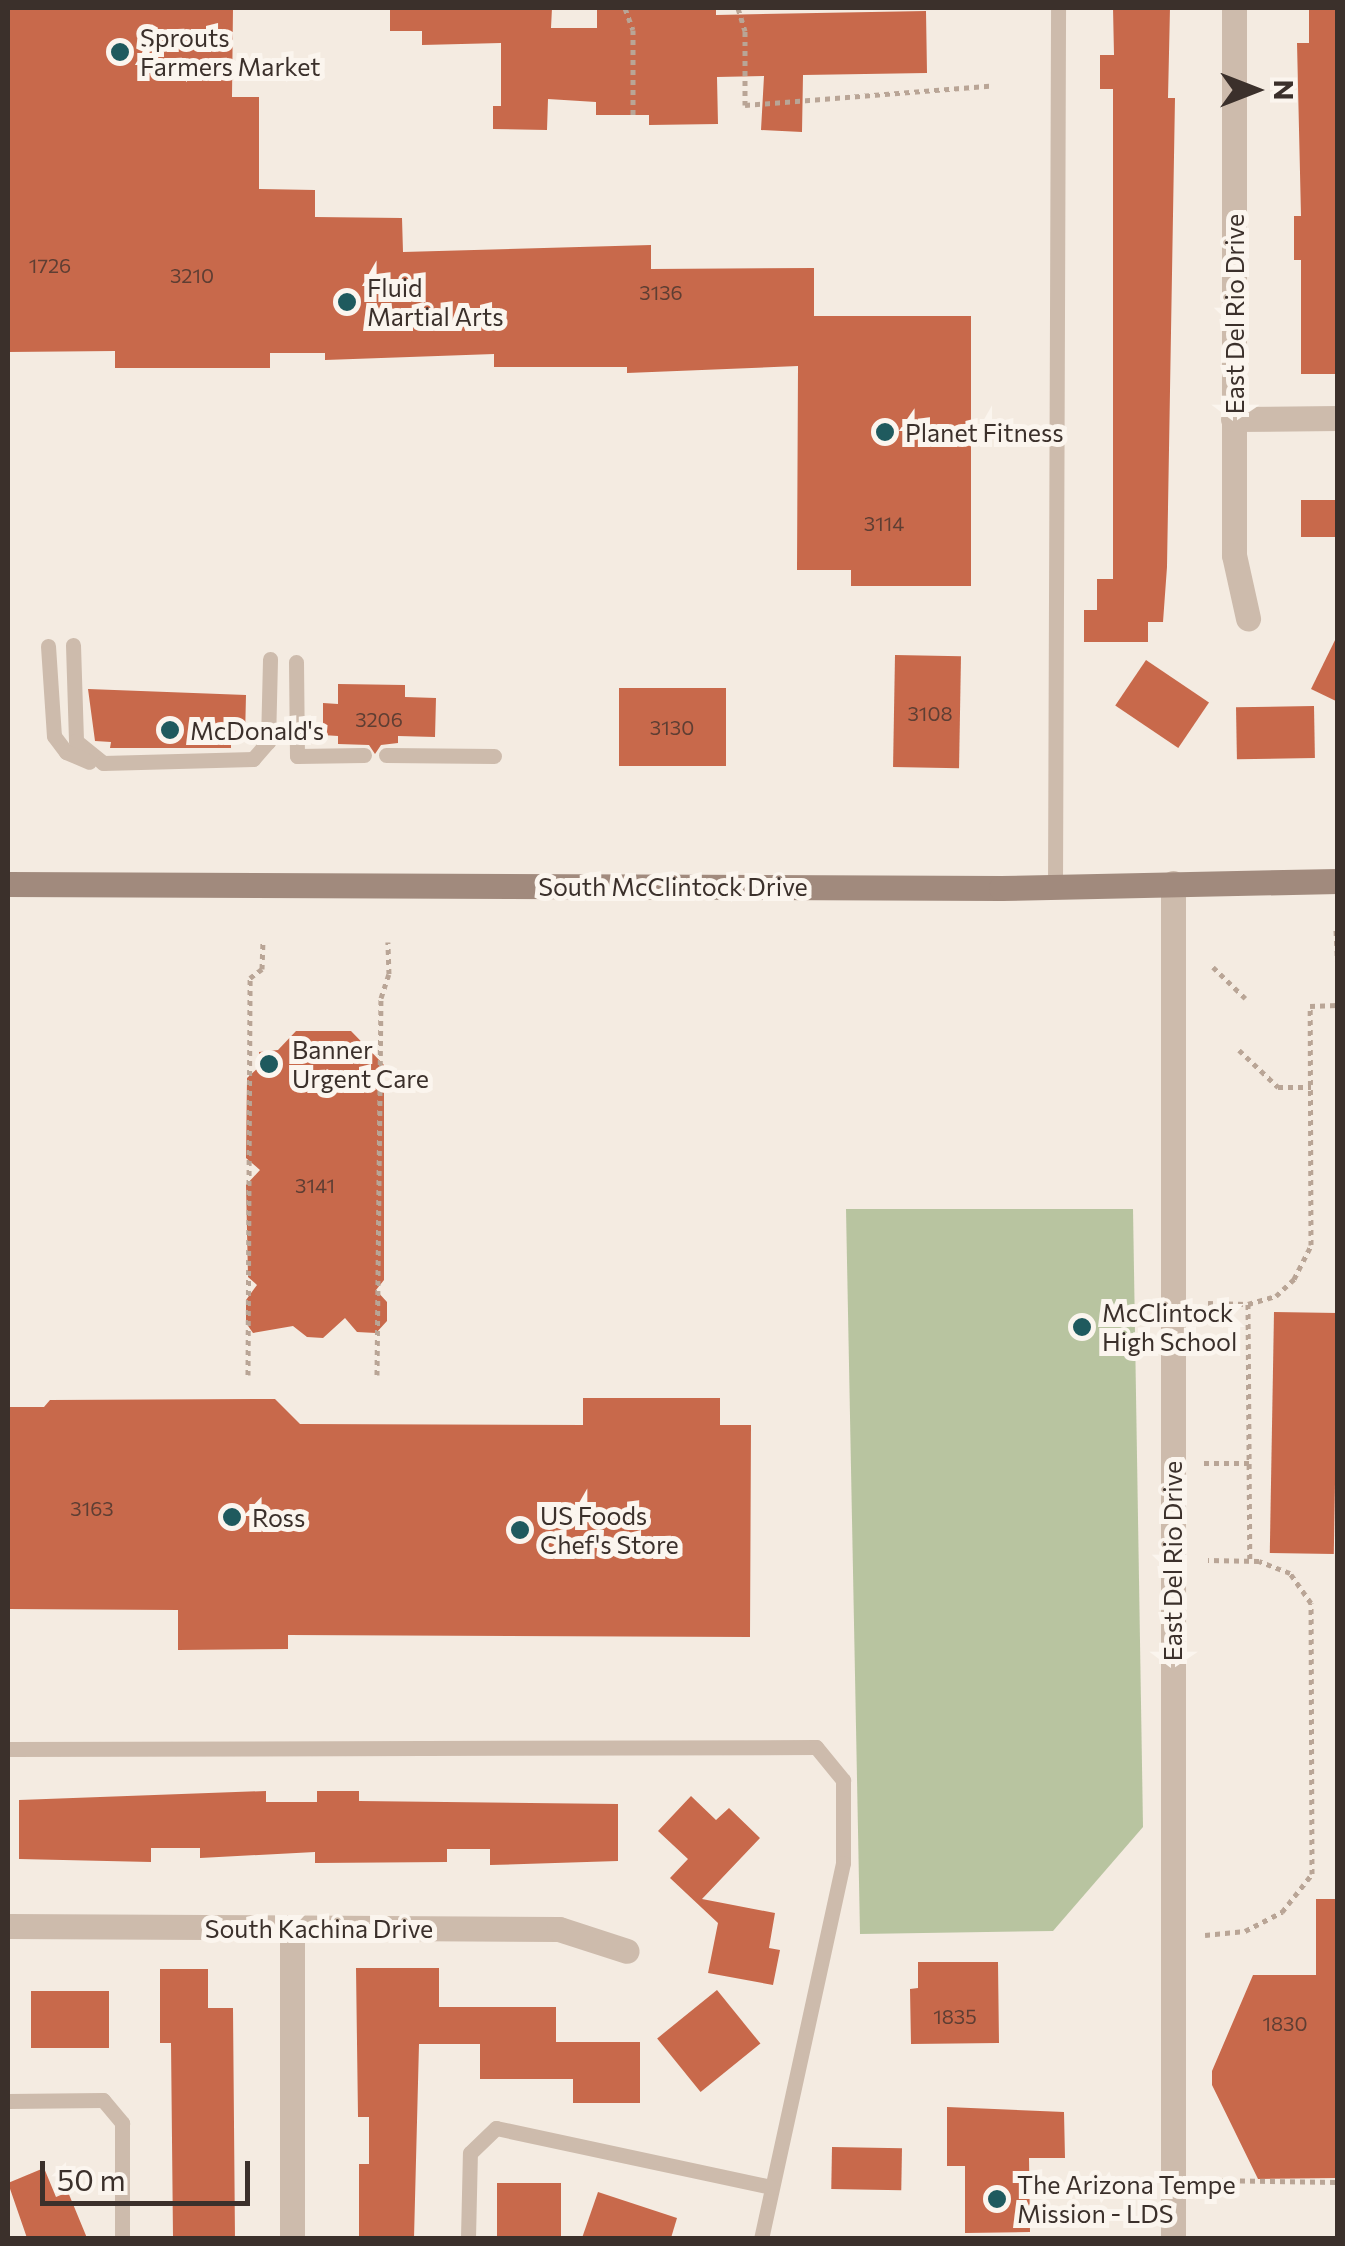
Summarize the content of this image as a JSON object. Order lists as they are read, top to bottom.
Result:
{
  "streets": {
    "main road": ["South McClintock Drive"],
    "street": ["East Del Rio Drive", "South Kachina Drive"]
  },
  "crossings": [
    ["East Del Rio Drive", "South McClintock Drive"]
  ],
  "places": [
    "Sprouts Farmers Market",
    "Fluid Martial Arts",
    "Planet Fitness",
    "McDonald's",
    "Banner Urgent Care",
    "McClintock High School",
    "Ross",
    "US Foods Chef's Store",
    "The Arizona Tempe Mission - LDS"
  ],
  "house_numbers": [
    "1726",
    "3210",
    "3136",
    "3114",
    "3108",
    "3206",
    "3130",
    "3141",
    "3163",
    "1835",
    "1830"
  ],
  "scale_bar": "50 m",
  "north": "right"
}
